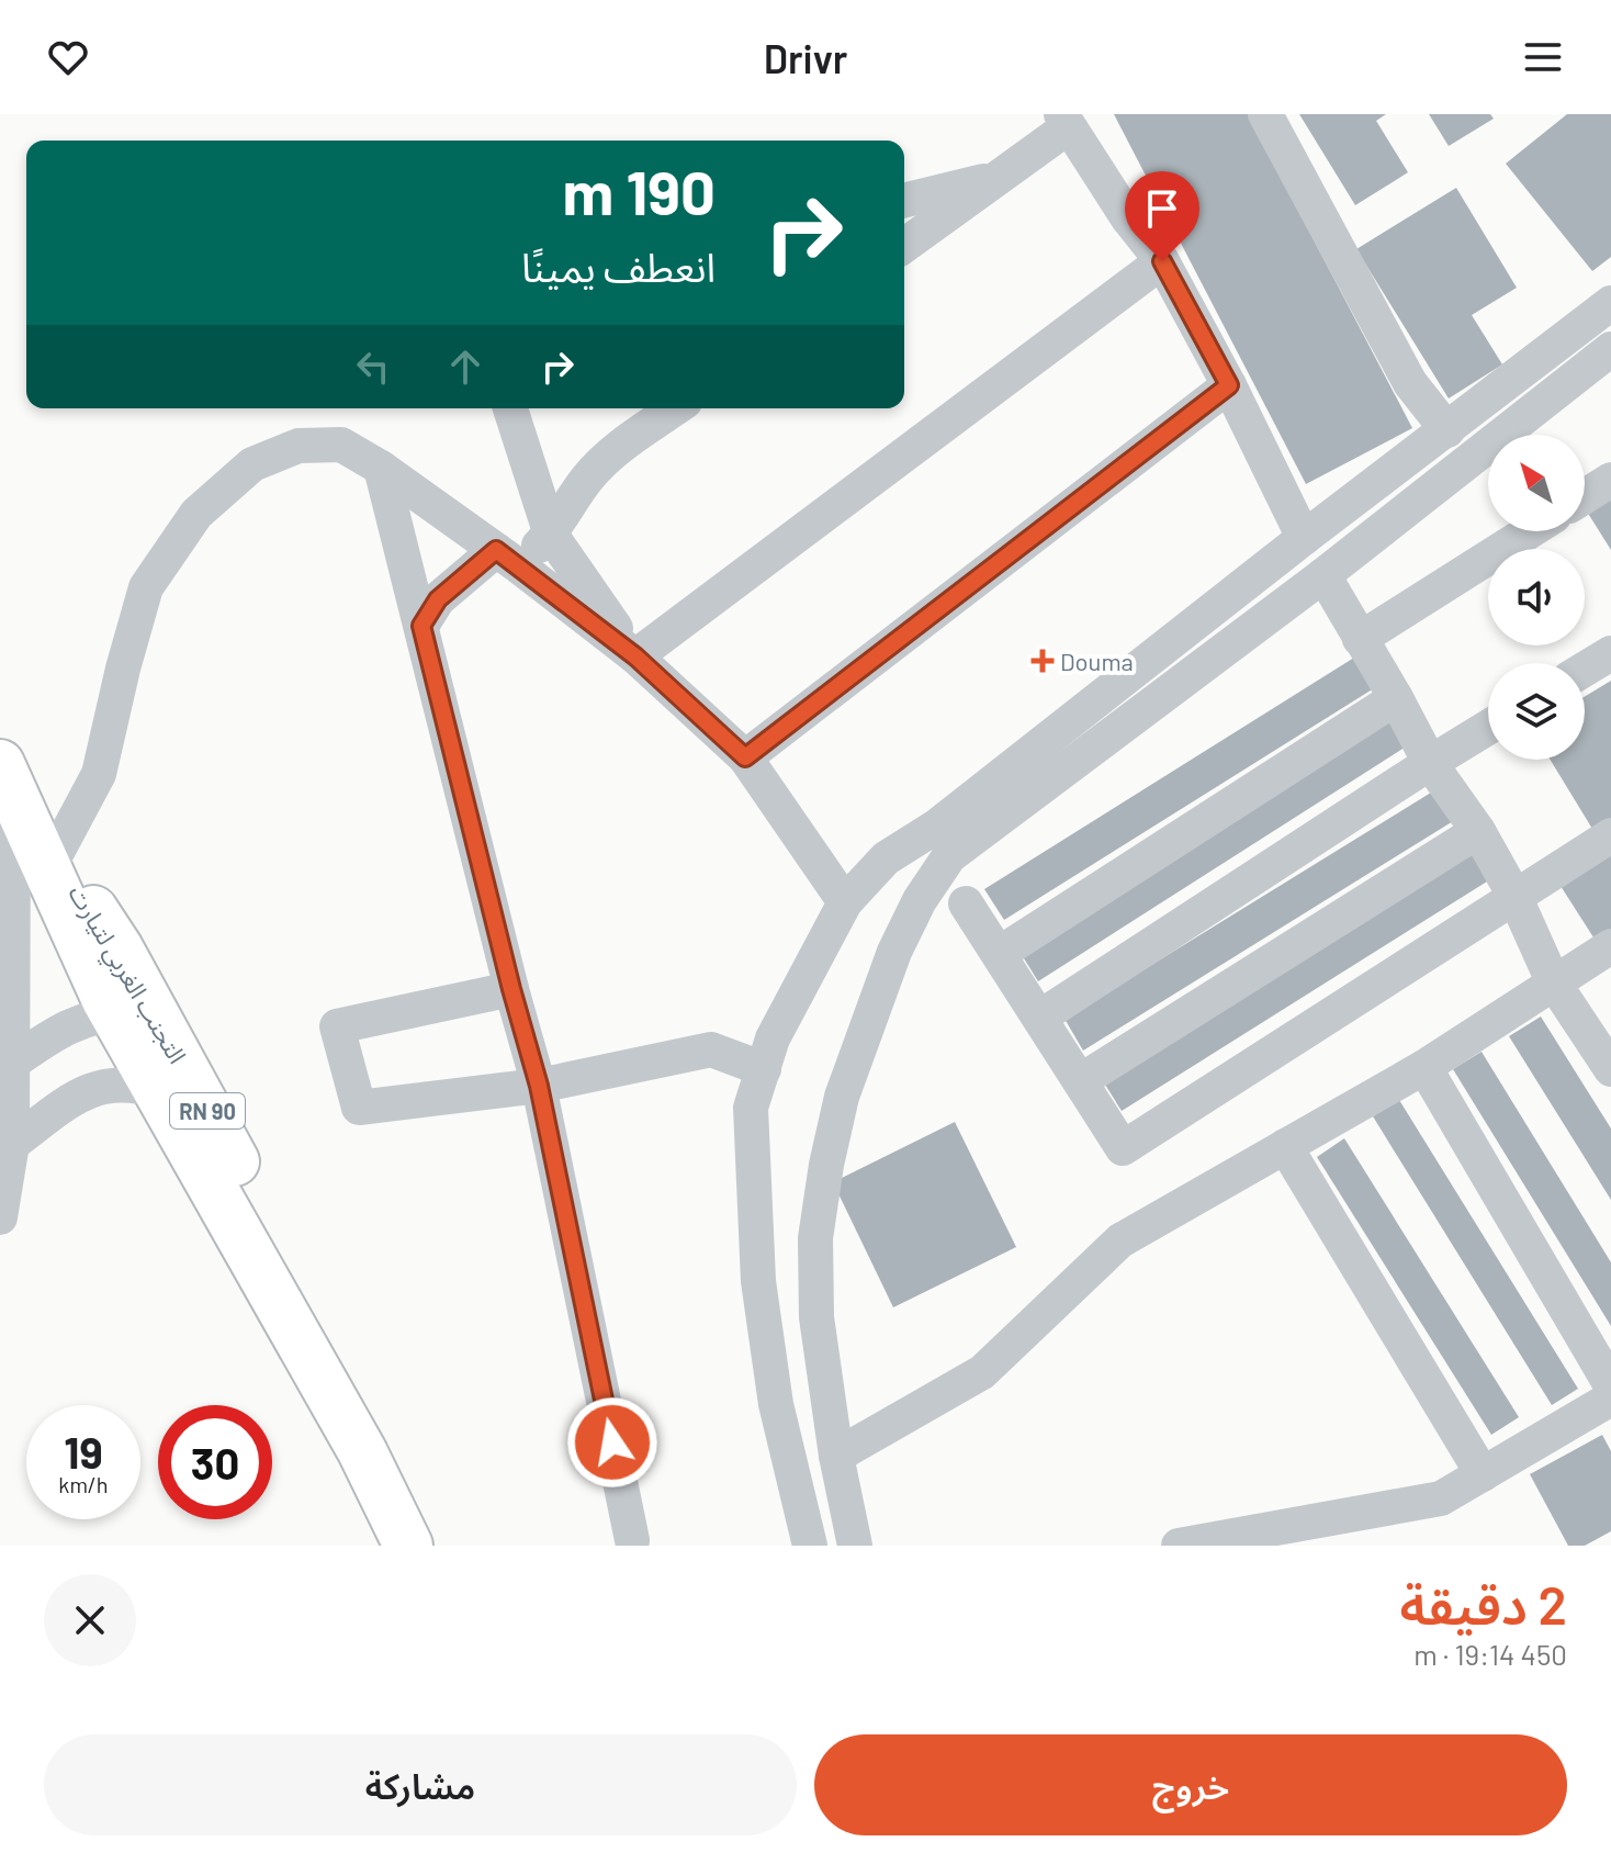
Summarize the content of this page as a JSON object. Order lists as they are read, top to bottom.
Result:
{
  "streets": {
    "highway": ["التجنب الغربي لتيارت", "RN 90"]
  },
  "places": {
    "health": ["Douma"]
  },
  "north": "top left",
  "page": {
    "header": "Drivr",
    "turn": ["190 m", "انعطف يمينًا"],
    "speed": "19 km/h",
    "limit": "30",
    "heading": ["2 دقيقة", "450 m · 19:14"],
    "buttons": ["خروج", "مشاركة"]
  }
}
